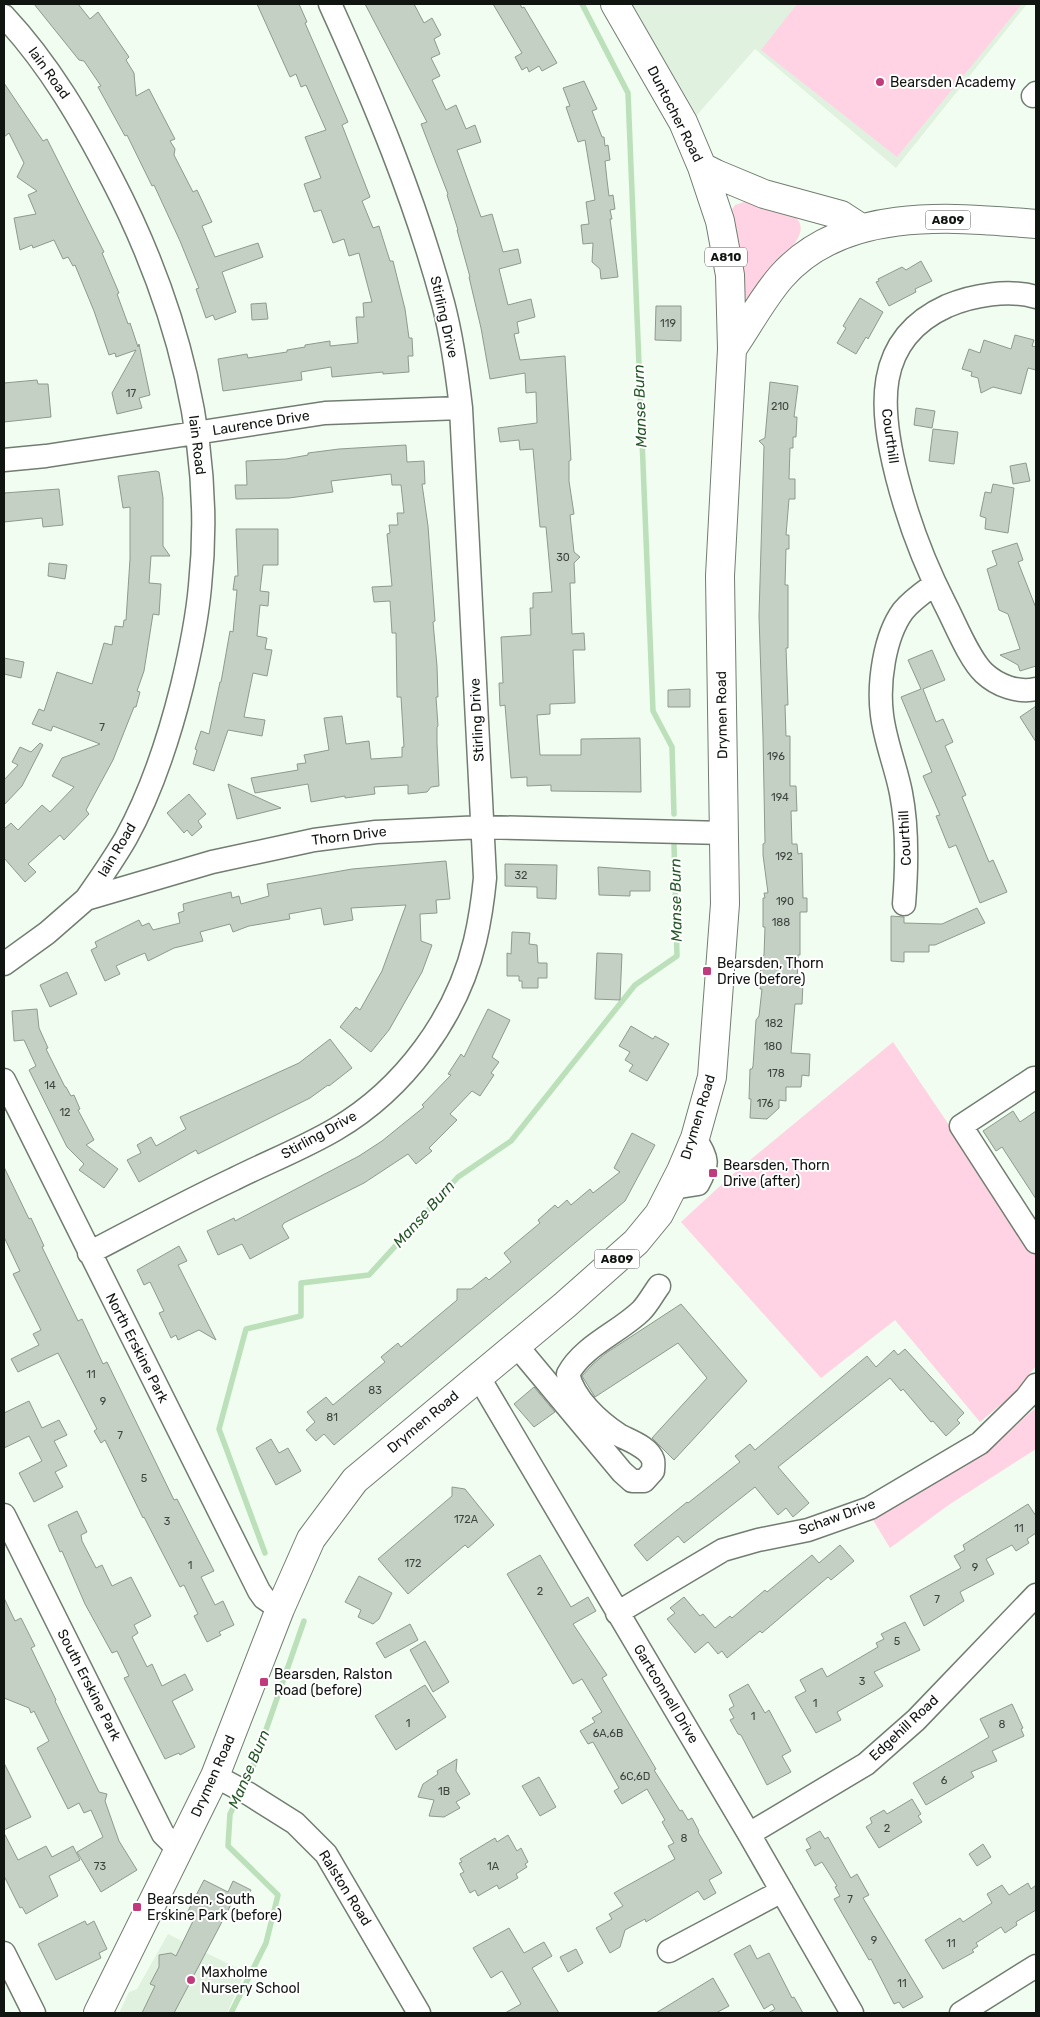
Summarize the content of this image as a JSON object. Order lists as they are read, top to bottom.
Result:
{
  "streets": {
    "main road": [
      "Duntocher Road",
      "A809",
      "A810",
      "Drymen Road"
    ],
    "street": [
      "Iain Road",
      "Stirling Drive",
      "Laurence Drive",
      "Courthill",
      "Thorn Drive",
      "North Erskine Park",
      "Schaw Drive",
      "South Erskine Park",
      "Gartconnell Drive",
      "Edgehill Road",
      "Ralston Road"
    ]
  },
  "crossings": [
    ["Iain Road", "Laurence Drive"],
    ["Iain Road", "Thorn Drive"],
    ["Duntocher Road", "A809"],
    ["Duntocher Road", "Drymen Road"],
    ["A809", "Drymen Road"],
    ["Stirling Drive", "Laurence Drive"],
    ["Stirling Drive", "Thorn Drive"],
    ["Stirling Drive", "North Erskine Park"],
    ["Drymen Road", "Thorn Drive"],
    ["Drymen Road", "North Erskine Park"],
    ["Drymen Road", "South Erskine Park"],
    ["Drymen Road", "Gartconnell Drive"],
    ["Drymen Road", "Ralston Road"],
    ["Schaw Drive", "Gartconnell Drive"],
    ["Gartconnell Drive", "Edgehill Road"]
  ],
  "water": ["Manse Burn"],
  "places": {
    "other": ["Bearsden Academy", "Maxholme Nursery School"],
    "transit": [
      "Bearsden, Thorn Drive (before)",
      "Bearsden, Thorn Drive (after)",
      "Bearsden, Ralston Road (before)",
      "Bearsden, South Erskine Park (before)"
    ]
  },
  "house_numbers": [
    "119",
    "17",
    "210",
    "30",
    "7",
    "196",
    "194",
    "192",
    "32",
    "190",
    "188",
    "182",
    "180",
    "178",
    "14",
    "176",
    "12",
    "11",
    "83",
    "9",
    "81",
    "7",
    "5",
    "172A",
    "3",
    "11",
    "172",
    "1",
    "9",
    "2",
    "7",
    "5",
    "3",
    "1",
    "1",
    "1",
    "8",
    "6A,6B",
    "6C,6D",
    "6",
    "1B",
    "2",
    "8",
    "73",
    "1A",
    "7",
    "9",
    "11",
    "11"
  ]
}
